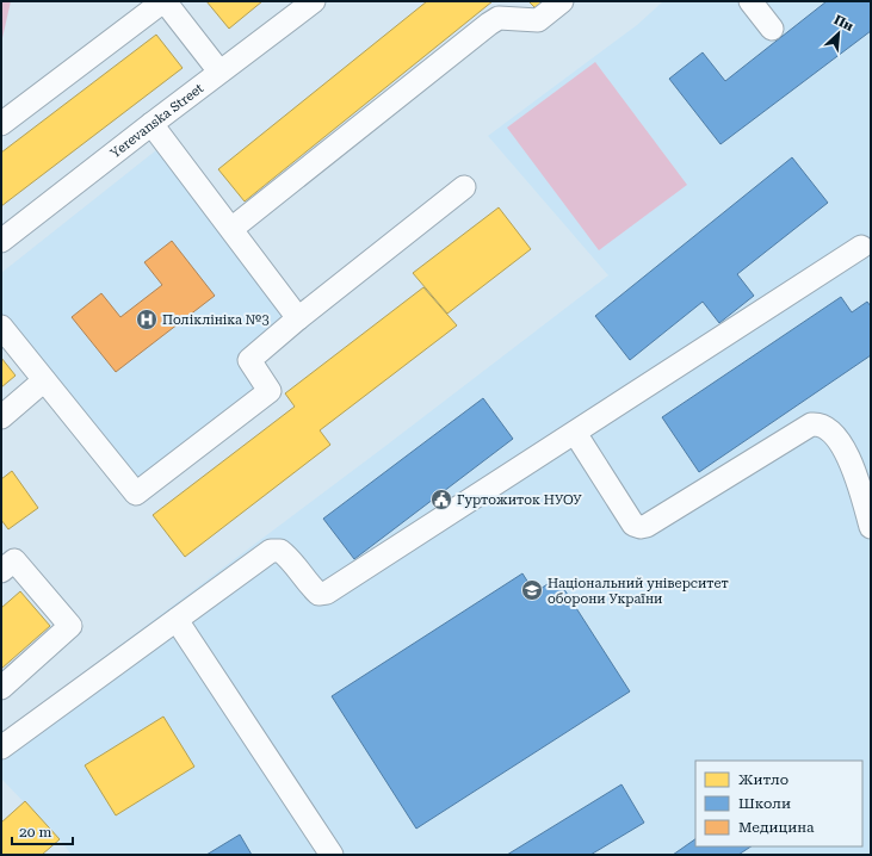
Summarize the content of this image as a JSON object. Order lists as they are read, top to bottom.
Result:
{
  "streets": {
    "street": ["Yerevanska Street"]
  },
  "places": {
    "hospital": ["Поліклініка №3"],
    "public building": ["Гуртожиток НУОУ"],
    "school or university": ["Національний університет оборони України"]
  },
  "legend": ["Житло", "Школи", "Медицина"],
  "scale_bar": "20 m",
  "north": "top right"
}
